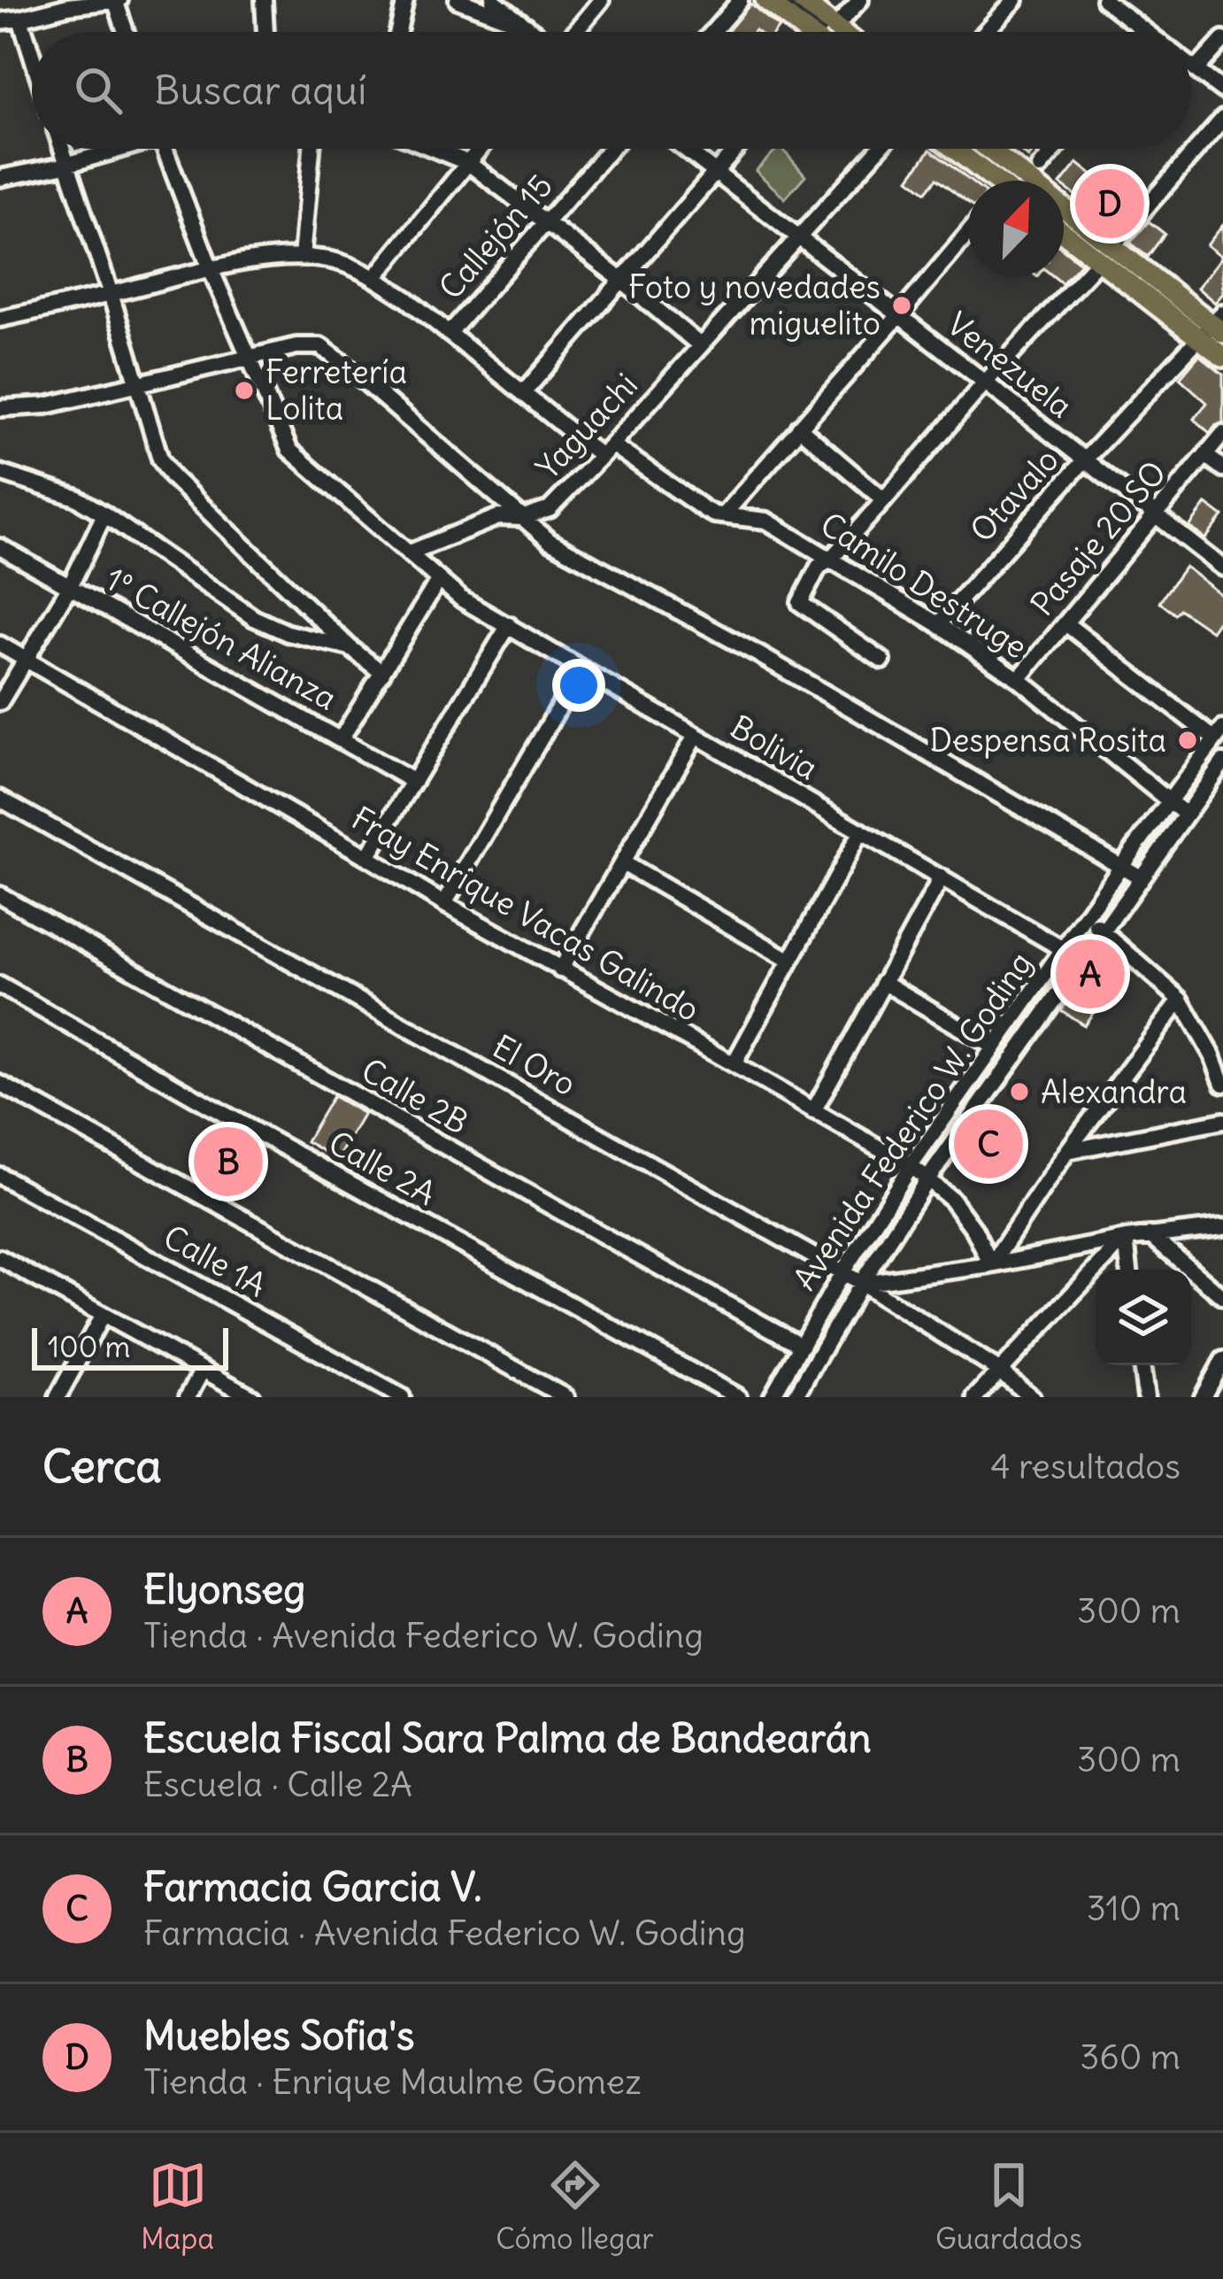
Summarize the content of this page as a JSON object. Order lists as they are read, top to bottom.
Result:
{
  "streets": {
    "street": [
      "Callejón 15",
      "Venezuela",
      "Yaguachi",
      "Otavalo",
      "Pasaje 20 SO",
      "Camilo Destruge",
      "1º Callejón Alianza",
      "Bolivia",
      "Fray Enrique Vacas Galindo",
      "El Oro",
      "Calle 2B",
      "Avenida Federico W. Goding",
      "Calle 2A",
      "Calle 1A"
    ]
  },
  "crossings": [
    ["Callejón 15", "Camilo Destruge"],
    ["Venezuela", "Yaguachi"],
    ["Venezuela", "Otavalo"],
    ["Venezuela", "Pasaje 20 SO"],
    ["Yaguachi", "Camilo Destruge"],
    ["Yaguachi", "Bolivia"],
    ["Otavalo", "Camilo Destruge"],
    ["Pasaje 20 SO", "Camilo Destruge"],
    ["Camilo Destruge", "Bolivia"],
    ["Camilo Destruge", "Avenida Federico W. Goding"],
    ["Bolivia", "Avenida Federico W. Goding"],
    ["Fray Enrique Vacas Galindo", "Avenida Federico W. Goding"],
    ["El Oro", "Avenida Federico W. Goding"],
    ["Calle 2B", "Avenida Federico W. Goding"]
  ],
  "places": [
    "Foto y novedades miguelito",
    "Ferretería Lolita",
    "Despensa Rosita",
    "Alexandra"
  ],
  "scale_bar": "100 m",
  "north": "top right",
  "page": {
    "search": "Buscar aquí",
    "pins": [
      "D",
      "A",
      "C",
      "B"
    ],
    "scale": "100 m",
    "heading": ["Cerca", "4 resultados"],
    "list": [
      {
        "mark": "A",
        "name": "Elyonseg",
        "note": "Tienda · Avenida Federico W. Goding",
        "value": "300 m"
      },
      {
        "mark": "B",
        "name": "Escuela Fiscal Sara Palma de Bandearán",
        "note": "Escuela · Calle 2A",
        "value": "300 m"
      },
      {
        "mark": "C",
        "name": "Farmacia Garcia V.",
        "note": "Farmacia · Avenida Federico W. Goding",
        "value": "310 m"
      },
      {
        "mark": "D",
        "name": "Muebles Sofia's",
        "note": "Tienda · Enrique Maulme Gomez",
        "value": "360 m"
      }
    ],
    "nav": ["Mapa", "Cómo llegar", "Guardados"]
  }
}
